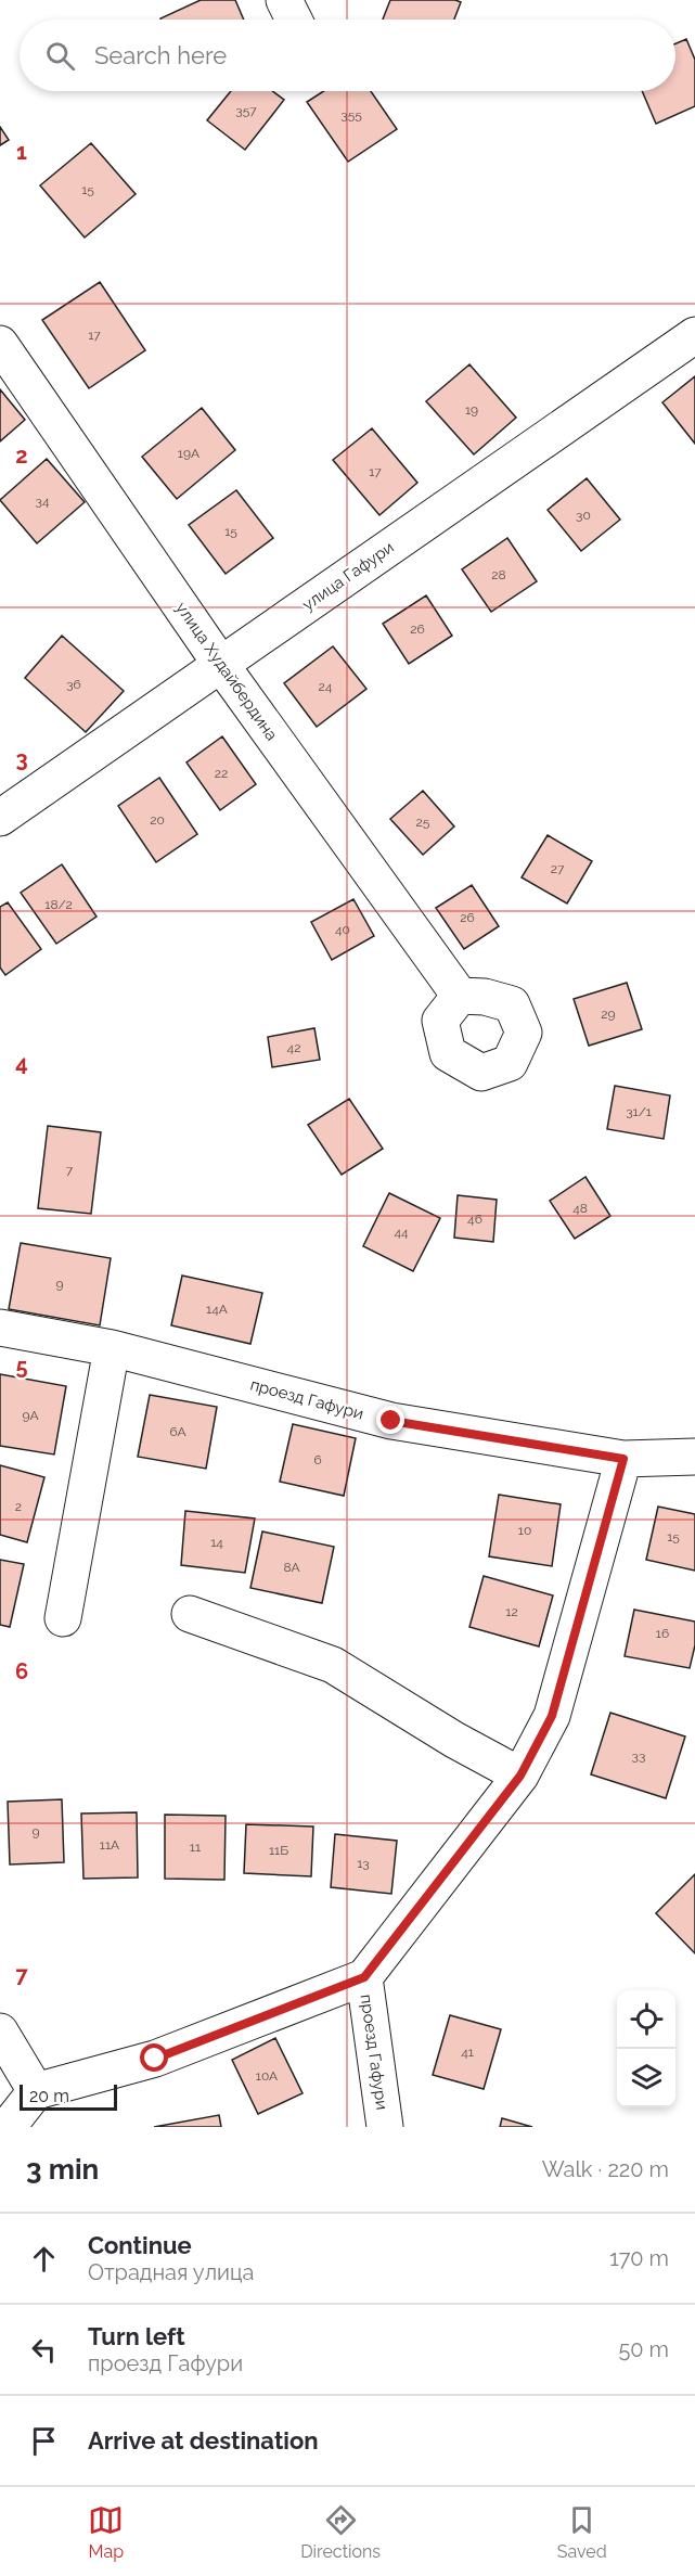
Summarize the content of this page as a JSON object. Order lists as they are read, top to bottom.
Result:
{
  "streets": {
    "street": ["улица Гафури", "улица Худайбердина", "проезд Гафури"]
  },
  "crossings": [
    ["улица Гафури", "улица Худайбердина"]
  ],
  "house_numbers": [
    "357",
    "355",
    "15",
    "17",
    "19",
    "19А",
    "17",
    "34",
    "30",
    "15",
    "28",
    "26",
    "36",
    "24",
    "22",
    "20",
    "25",
    "27",
    "18/2",
    "26",
    "40",
    "29",
    "42",
    "31/1",
    "7",
    "48",
    "46",
    "44",
    "9",
    "14А",
    "9А",
    "6А",
    "6",
    "2",
    "10",
    "15",
    "14",
    "8А",
    "12",
    "16",
    "33",
    "9",
    "11А",
    "11",
    "11Б",
    "13",
    "41",
    "10А"
  ],
  "scale_bar": "20 m",
  "page": {
    "search": "Search here",
    "scale": "20 m",
    "heading": ["3 min", "Walk · 220 m"],
    "list": [
      ["Continue", "Отрадная улица", "170 m"],
      ["Turn left", "проезд Гафури", "50 m"],
      "Arrive at destination"
    ],
    "nav": ["Map", "Directions", "Saved"]
  },
  "grid": {
    "rows": [
      "1",
      "2",
      "3",
      "4",
      "5",
      "6",
      "7"
    ]
  }
}
